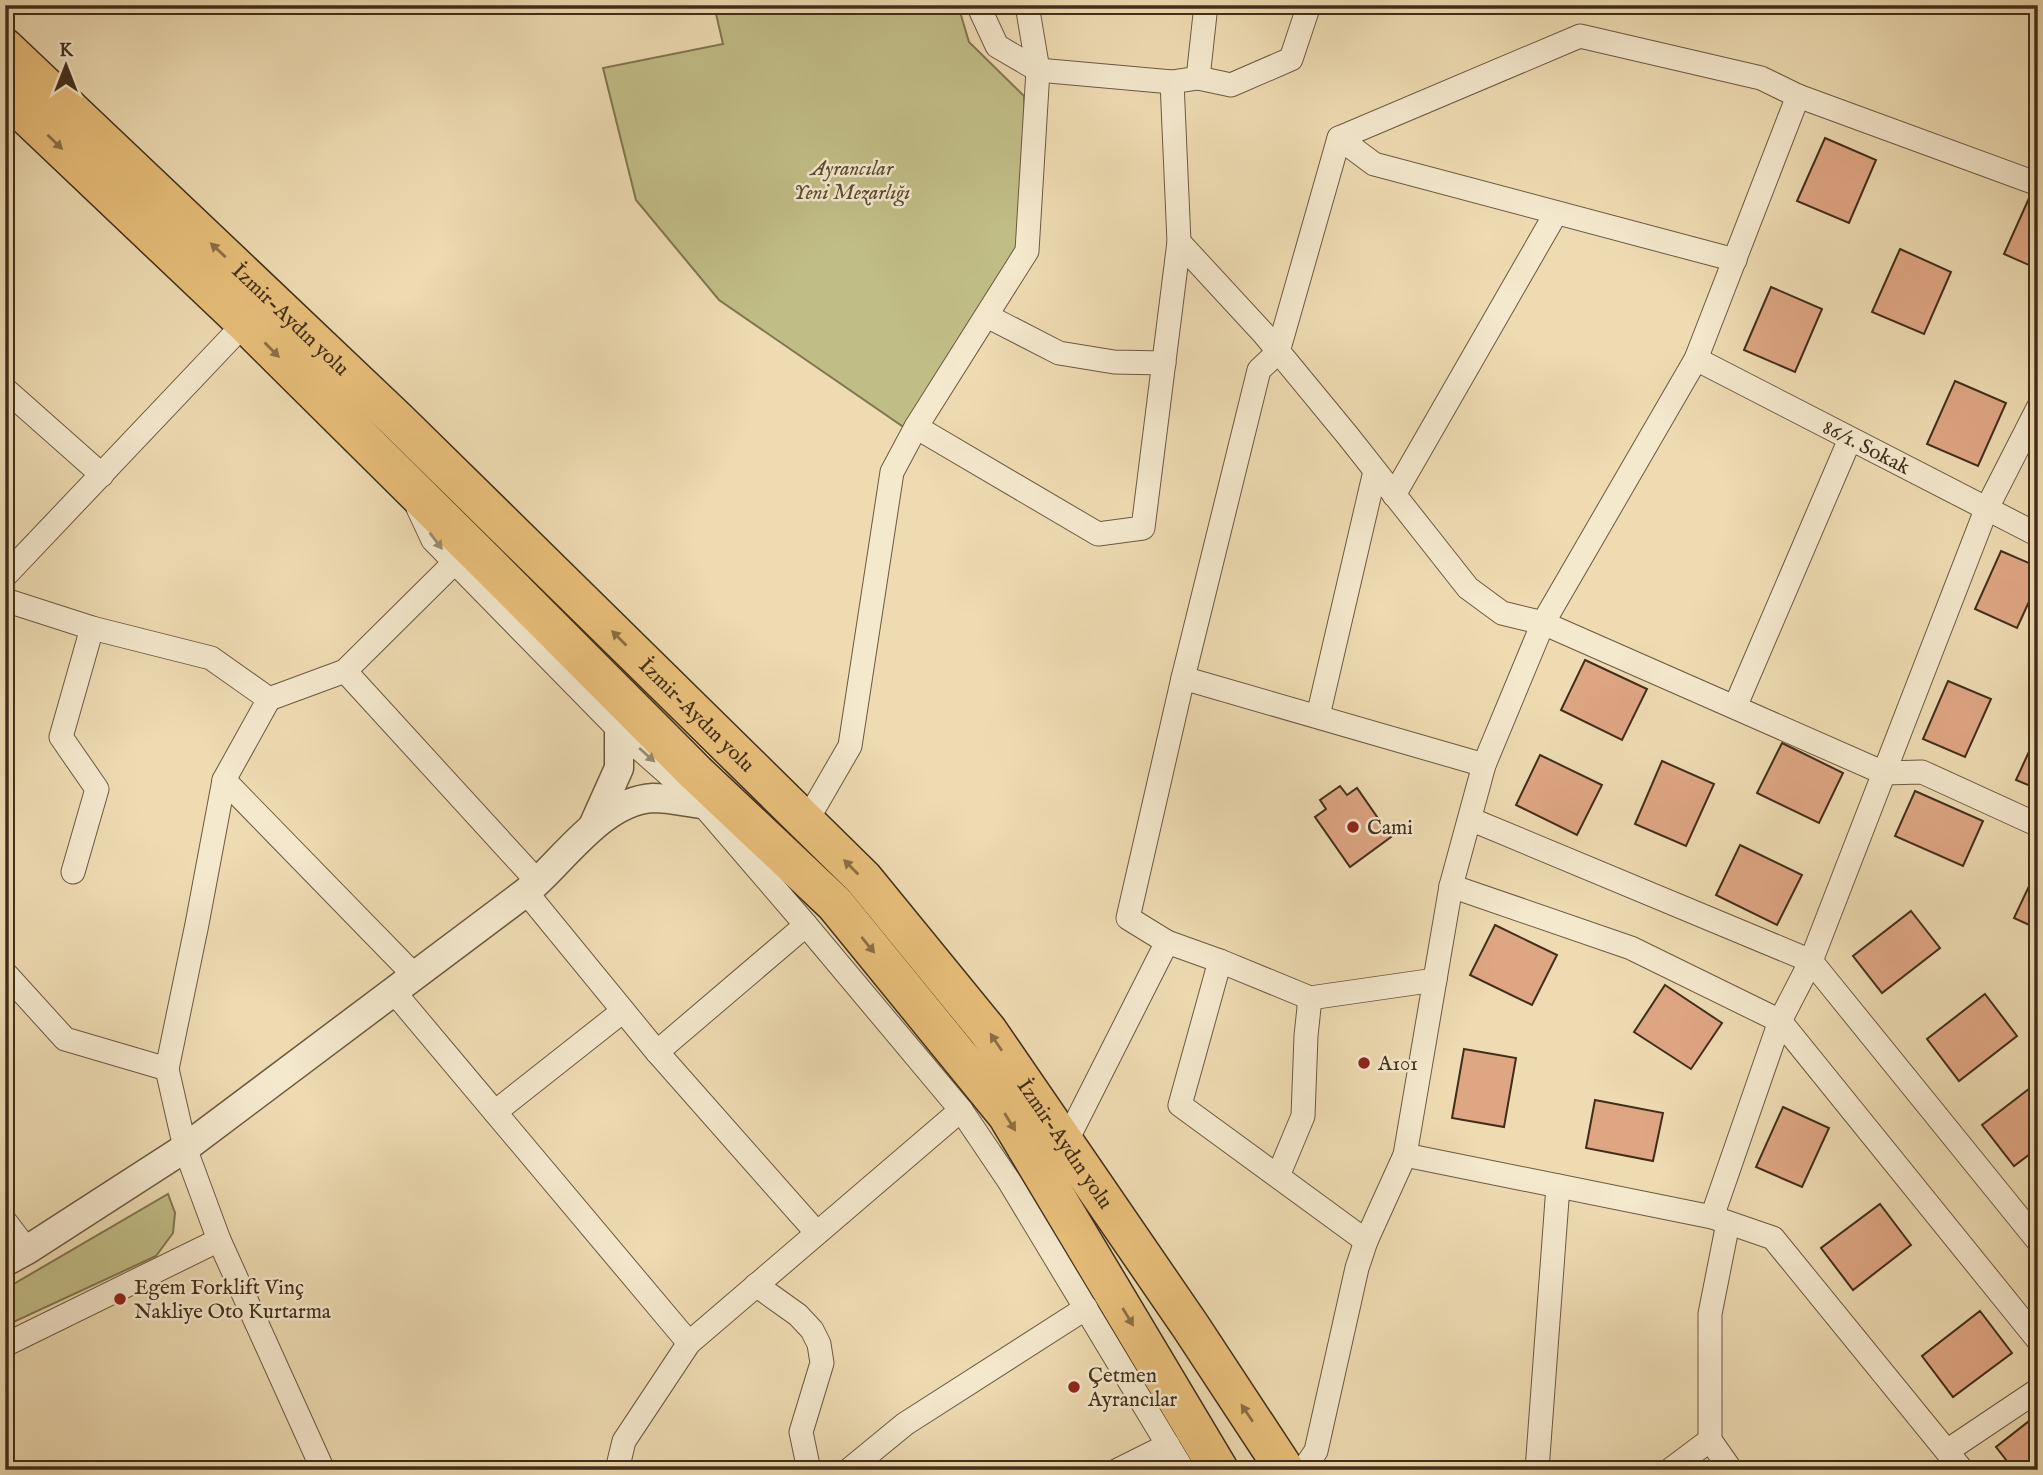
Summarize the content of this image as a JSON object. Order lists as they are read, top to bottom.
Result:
{
  "streets": {
    "highway": ["İzmir-Aydın yolu"],
    "street": ["86/1. Sokak"]
  },
  "parks": ["Ayrancılar Yeni Mezarlığı"],
  "places": [
    "Cami",
    "A101",
    "Egem Forklift Vinç Nakliye Oto Kurtarma",
    "Çetmen Ayrancılar"
  ],
  "north": "top"
}
